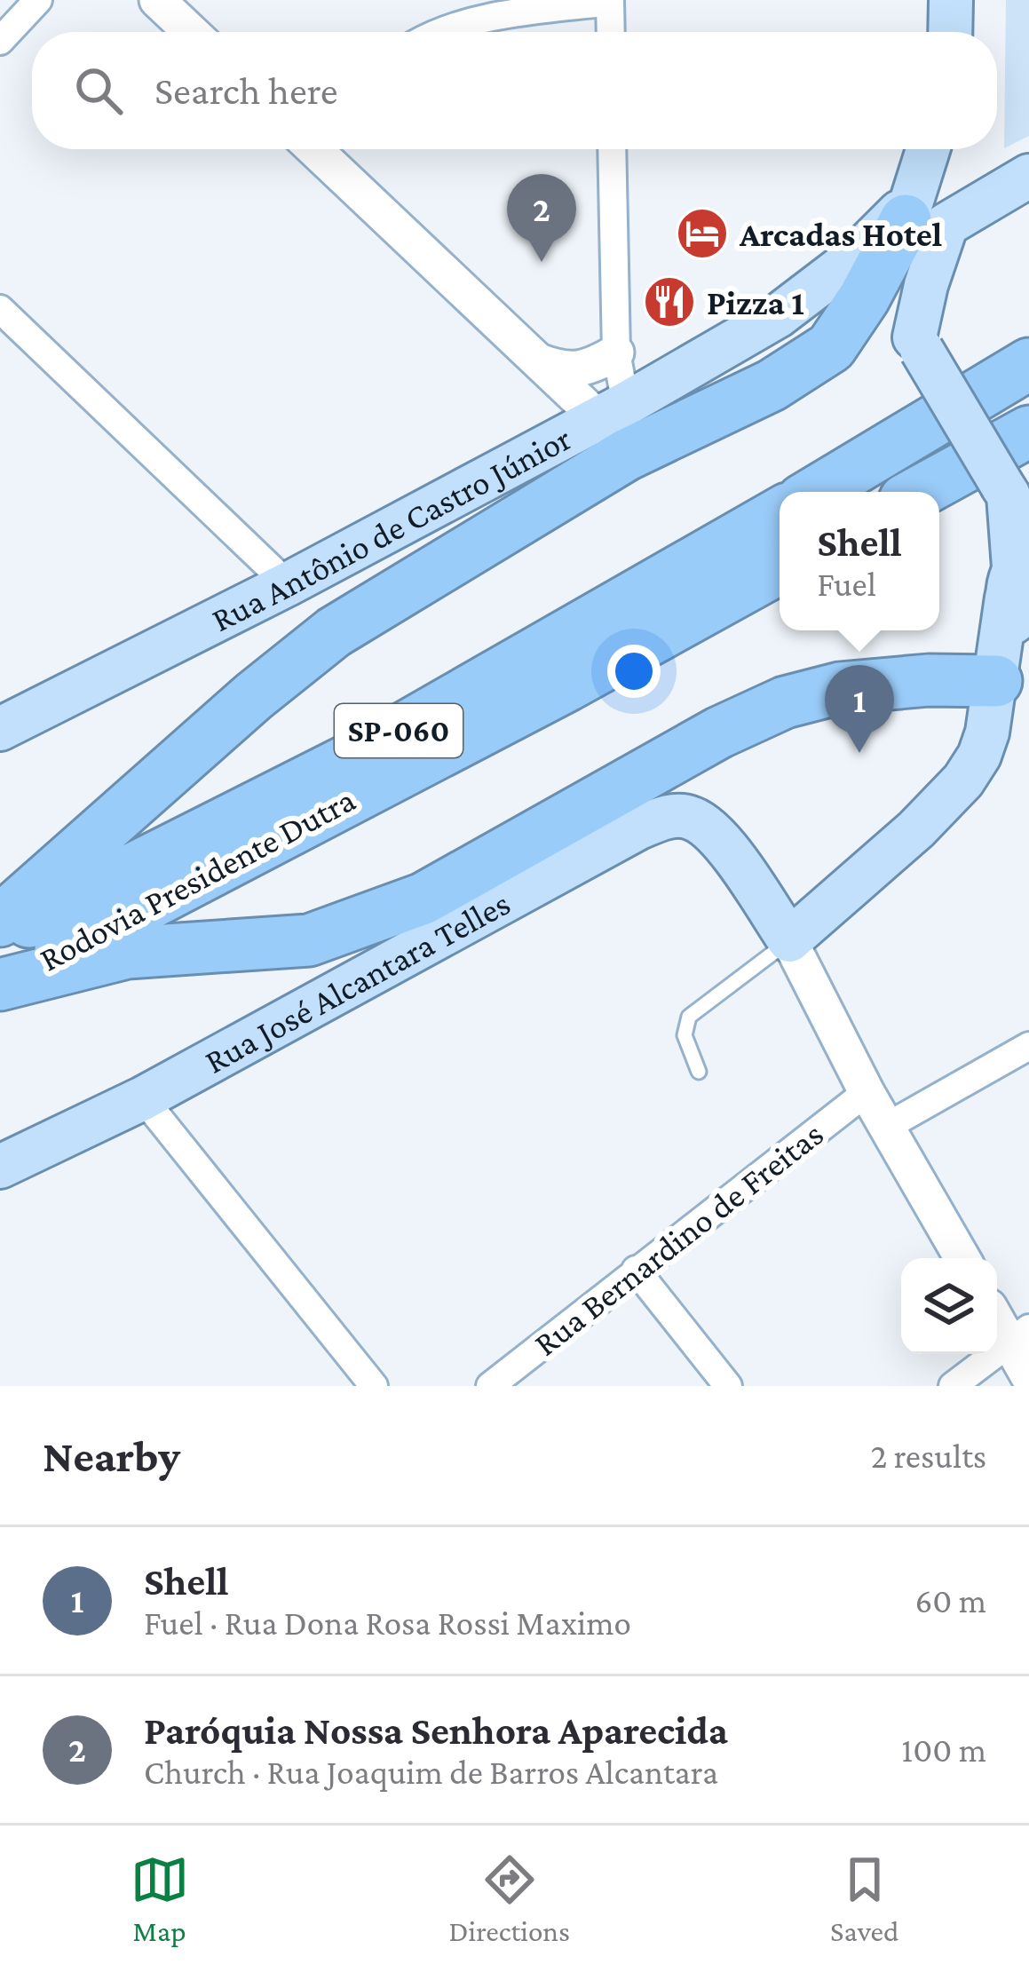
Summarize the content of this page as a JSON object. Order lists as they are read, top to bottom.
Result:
{
  "streets": {
    "highway": ["SP-060", "Rodovia Presidente Dutra"],
    "main road": ["Rua Antônio de Castro Júnior", "Rua José Alcantara Telles"],
    "street": ["Rua Bernardino de Freitas"]
  },
  "places": {
    "hotel": ["Arcadas Hotel"],
    "restaurant": ["Pizza 1"]
  },
  "page": {
    "search": "Search here",
    "pins": ["2", "1"],
    "popup": ["Shell", "Fuel"],
    "heading": ["Nearby", "2 results"],
    "list": [
      {
        "mark": "1",
        "name": "Shell",
        "note": "Fuel · Rua Dona Rosa Rossi Maximo",
        "value": "60 m"
      },
      {
        "mark": "2",
        "name": "Paróquia Nossa Senhora Aparecida",
        "note": "Church · Rua Joaquim de Barros Alcantara",
        "value": "100 m"
      }
    ],
    "nav": ["Map", "Directions", "Saved"]
  }
}
